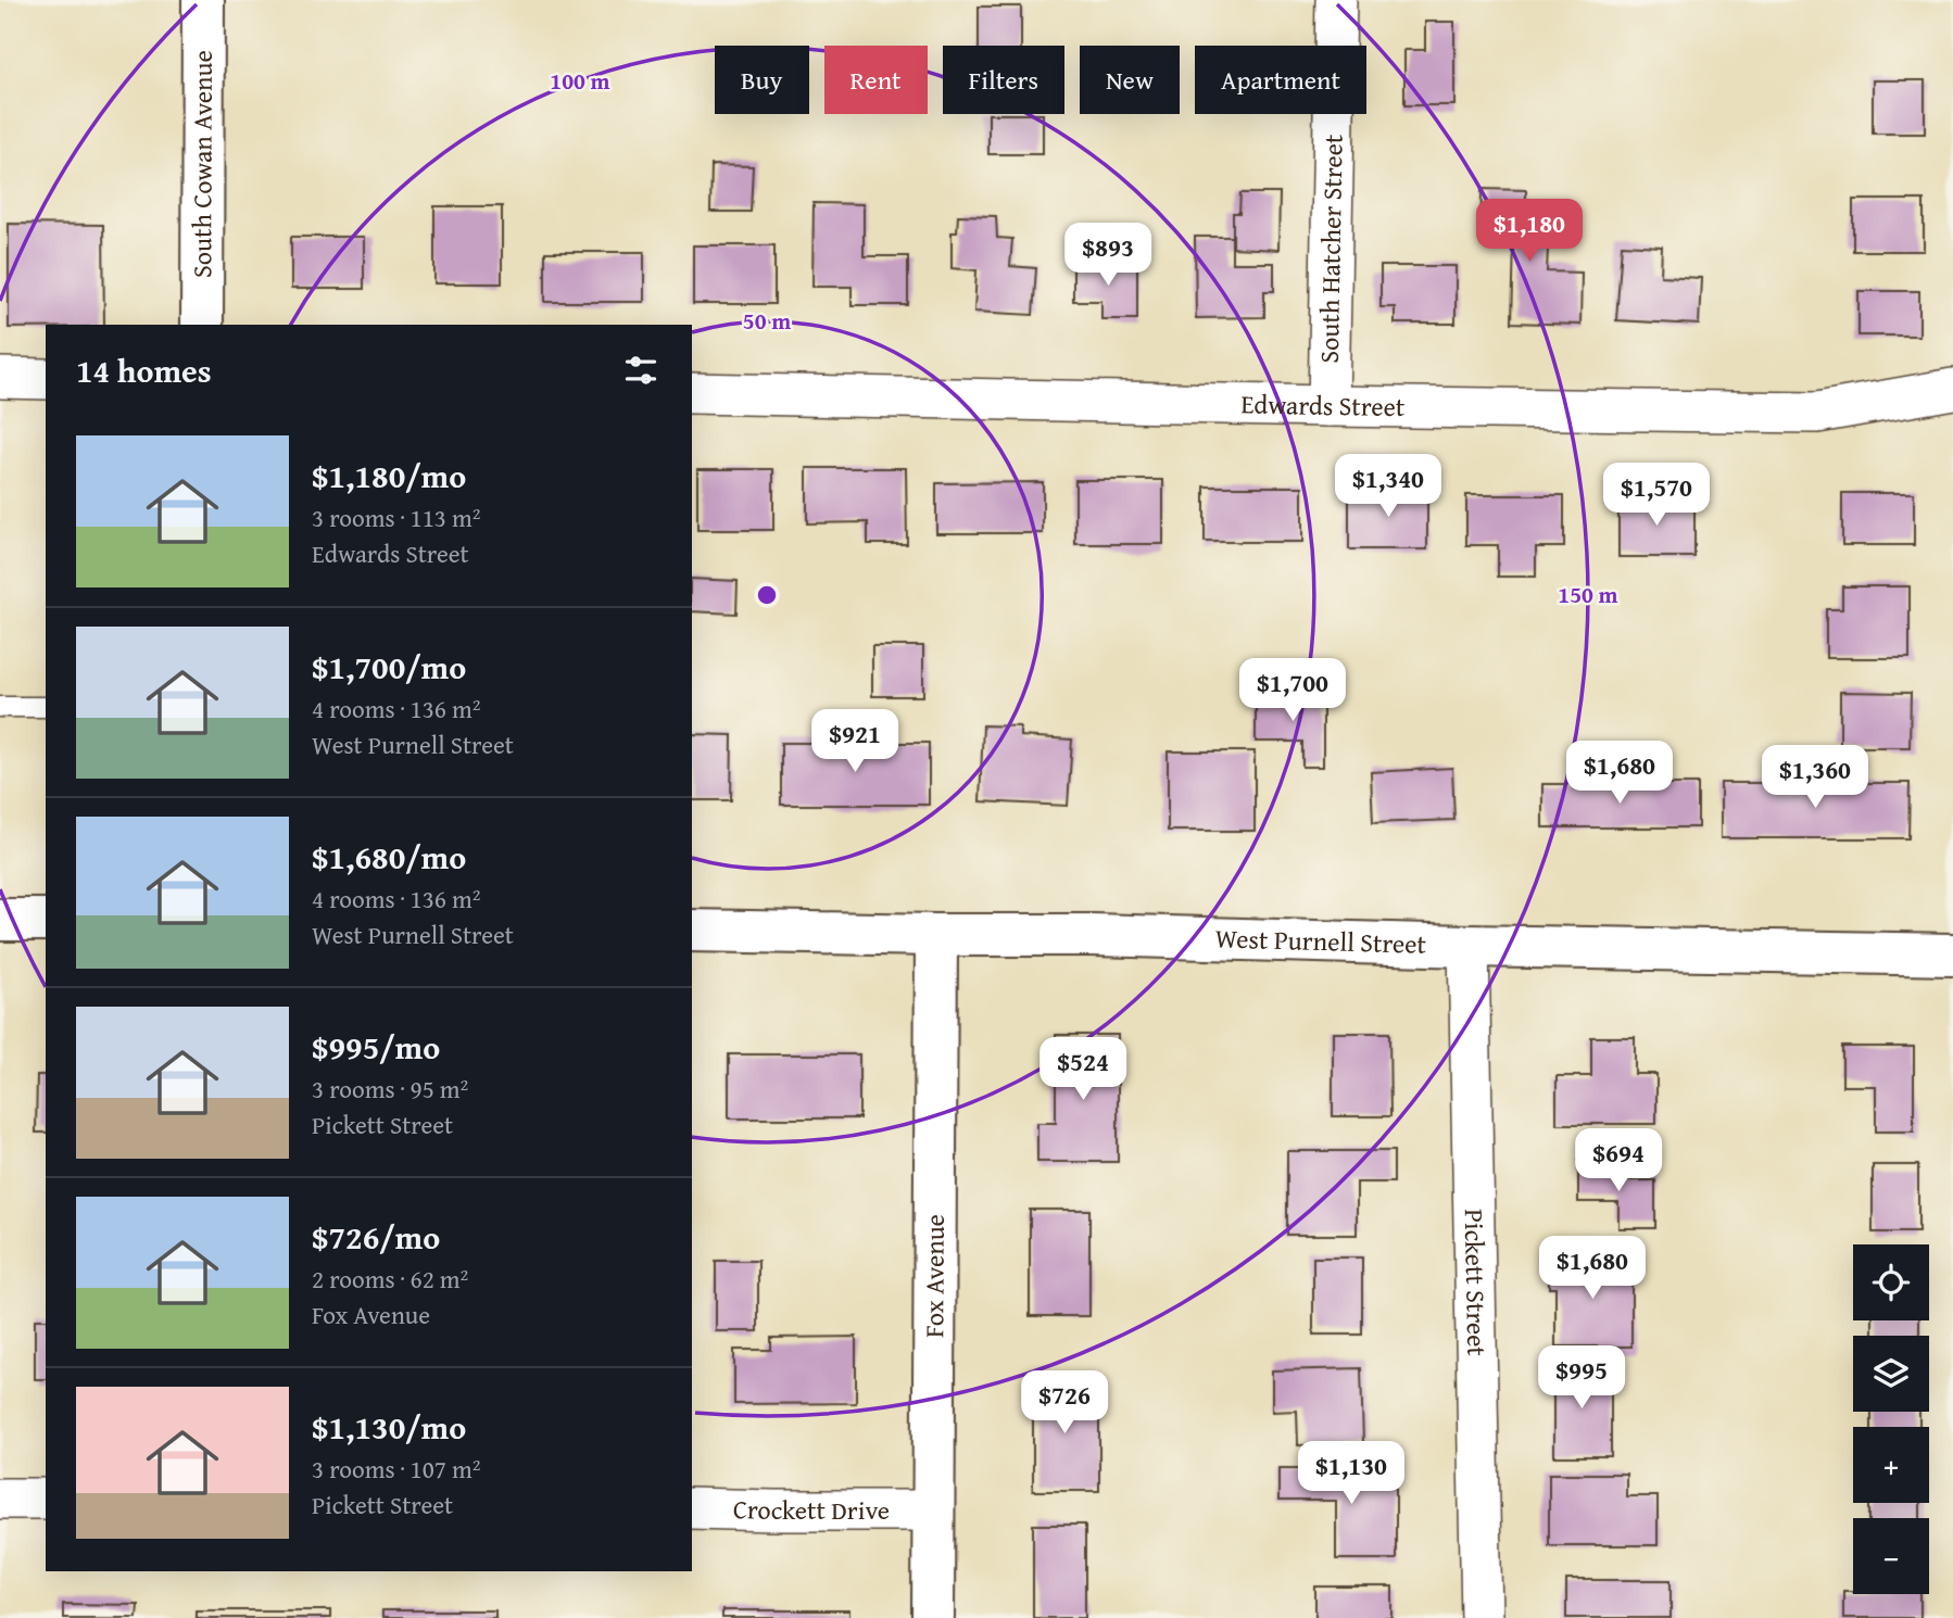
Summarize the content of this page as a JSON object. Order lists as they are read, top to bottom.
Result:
{
  "streets": {
    "street": [
      "South Cowan Avenue",
      "South Hatcher Street",
      "Edwards Street",
      "West Purnell Street",
      "Fox Avenue",
      "Pickett Street",
      "Crockett Drive"
    ]
  },
  "crossings": [
    ["South Hatcher Street", "Edwards Street"],
    ["West Purnell Street", "Fox Avenue"],
    ["West Purnell Street", "Pickett Street"],
    ["Fox Avenue", "Crockett Drive"]
  ],
  "page": {
    "chip": [
      "Buy",
      "Rent",
      "Filters",
      "New",
      "Apartment"
    ],
    "price": [
      "$1,180",
      "$893",
      "$1,340",
      "$1,570",
      "$1,700",
      "$921",
      "$1,680",
      "$1,360",
      "$524",
      "$694",
      "$1,680",
      "$995",
      "$726",
      "$1,130"
    ],
    "heading": "14 homes",
    "list": [
      {
        "name": "$1,180/mo",
        "note": "3 rooms · 113 m² · Edwards Street"
      },
      {
        "name": "$1,700/mo",
        "note": "4 rooms · 136 m² · West Purnell Street"
      },
      {
        "name": "$1,680/mo",
        "note": "4 rooms · 136 m² · West Purnell Street"
      },
      {
        "name": "$995/mo",
        "note": "3 rooms · 95 m² · Pickett Street"
      },
      {
        "name": "$726/mo",
        "note": "2 rooms · 62 m² · Fox Avenue"
      },
      {
        "name": "$1,130/mo",
        "note": "3 rooms · 107 m² · Pickett Street"
      }
    ],
    "map_buttons": ["+", "−"]
  },
  "rings": ["100 m", "50 m", "150 m"]
}
